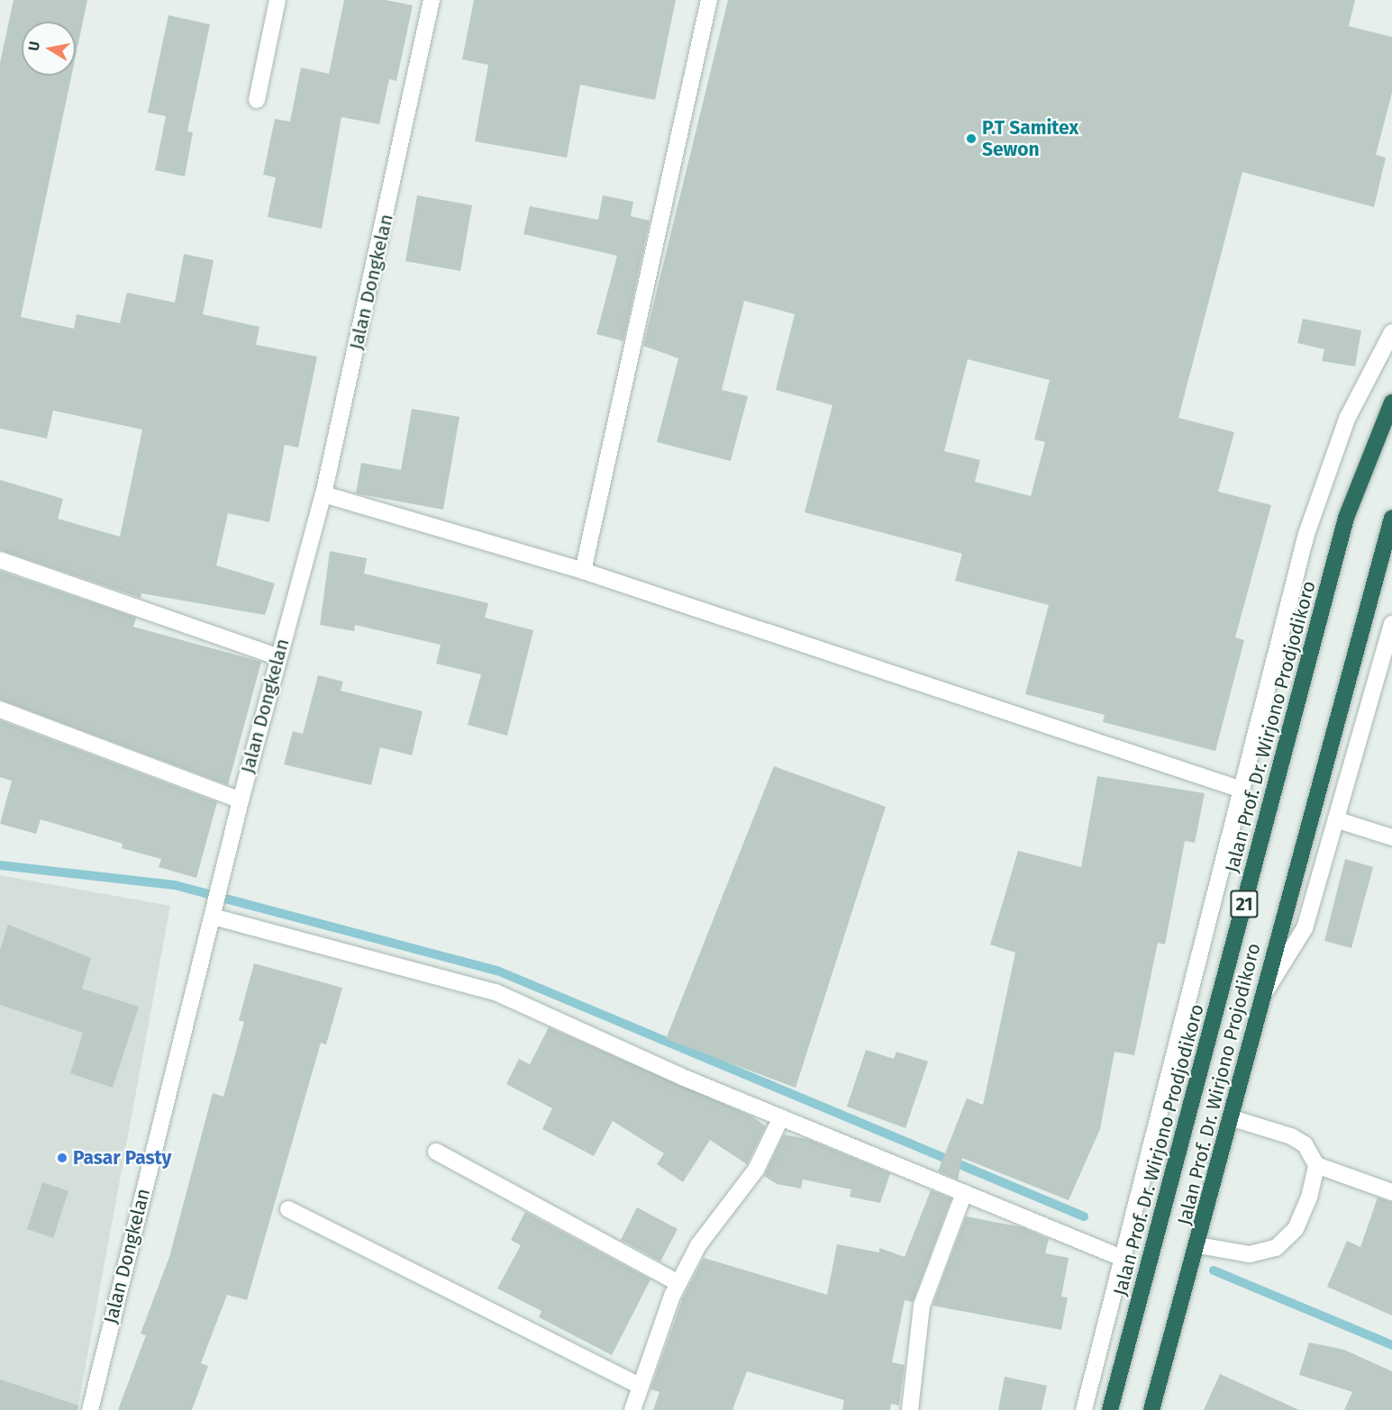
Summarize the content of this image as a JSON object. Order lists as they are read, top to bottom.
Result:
{
  "streets": {
    "highway": ["Jalan Prof. Dr. Wirjono Prodjodikoro", "21", "Jalan Prof. Dr. Wirjono Projodikoro"],
    "street": ["Jalan Dongkelan"]
  },
  "places": ["P.T Samitex Sewon", "Pasar Pasty"],
  "north": "left"
}
